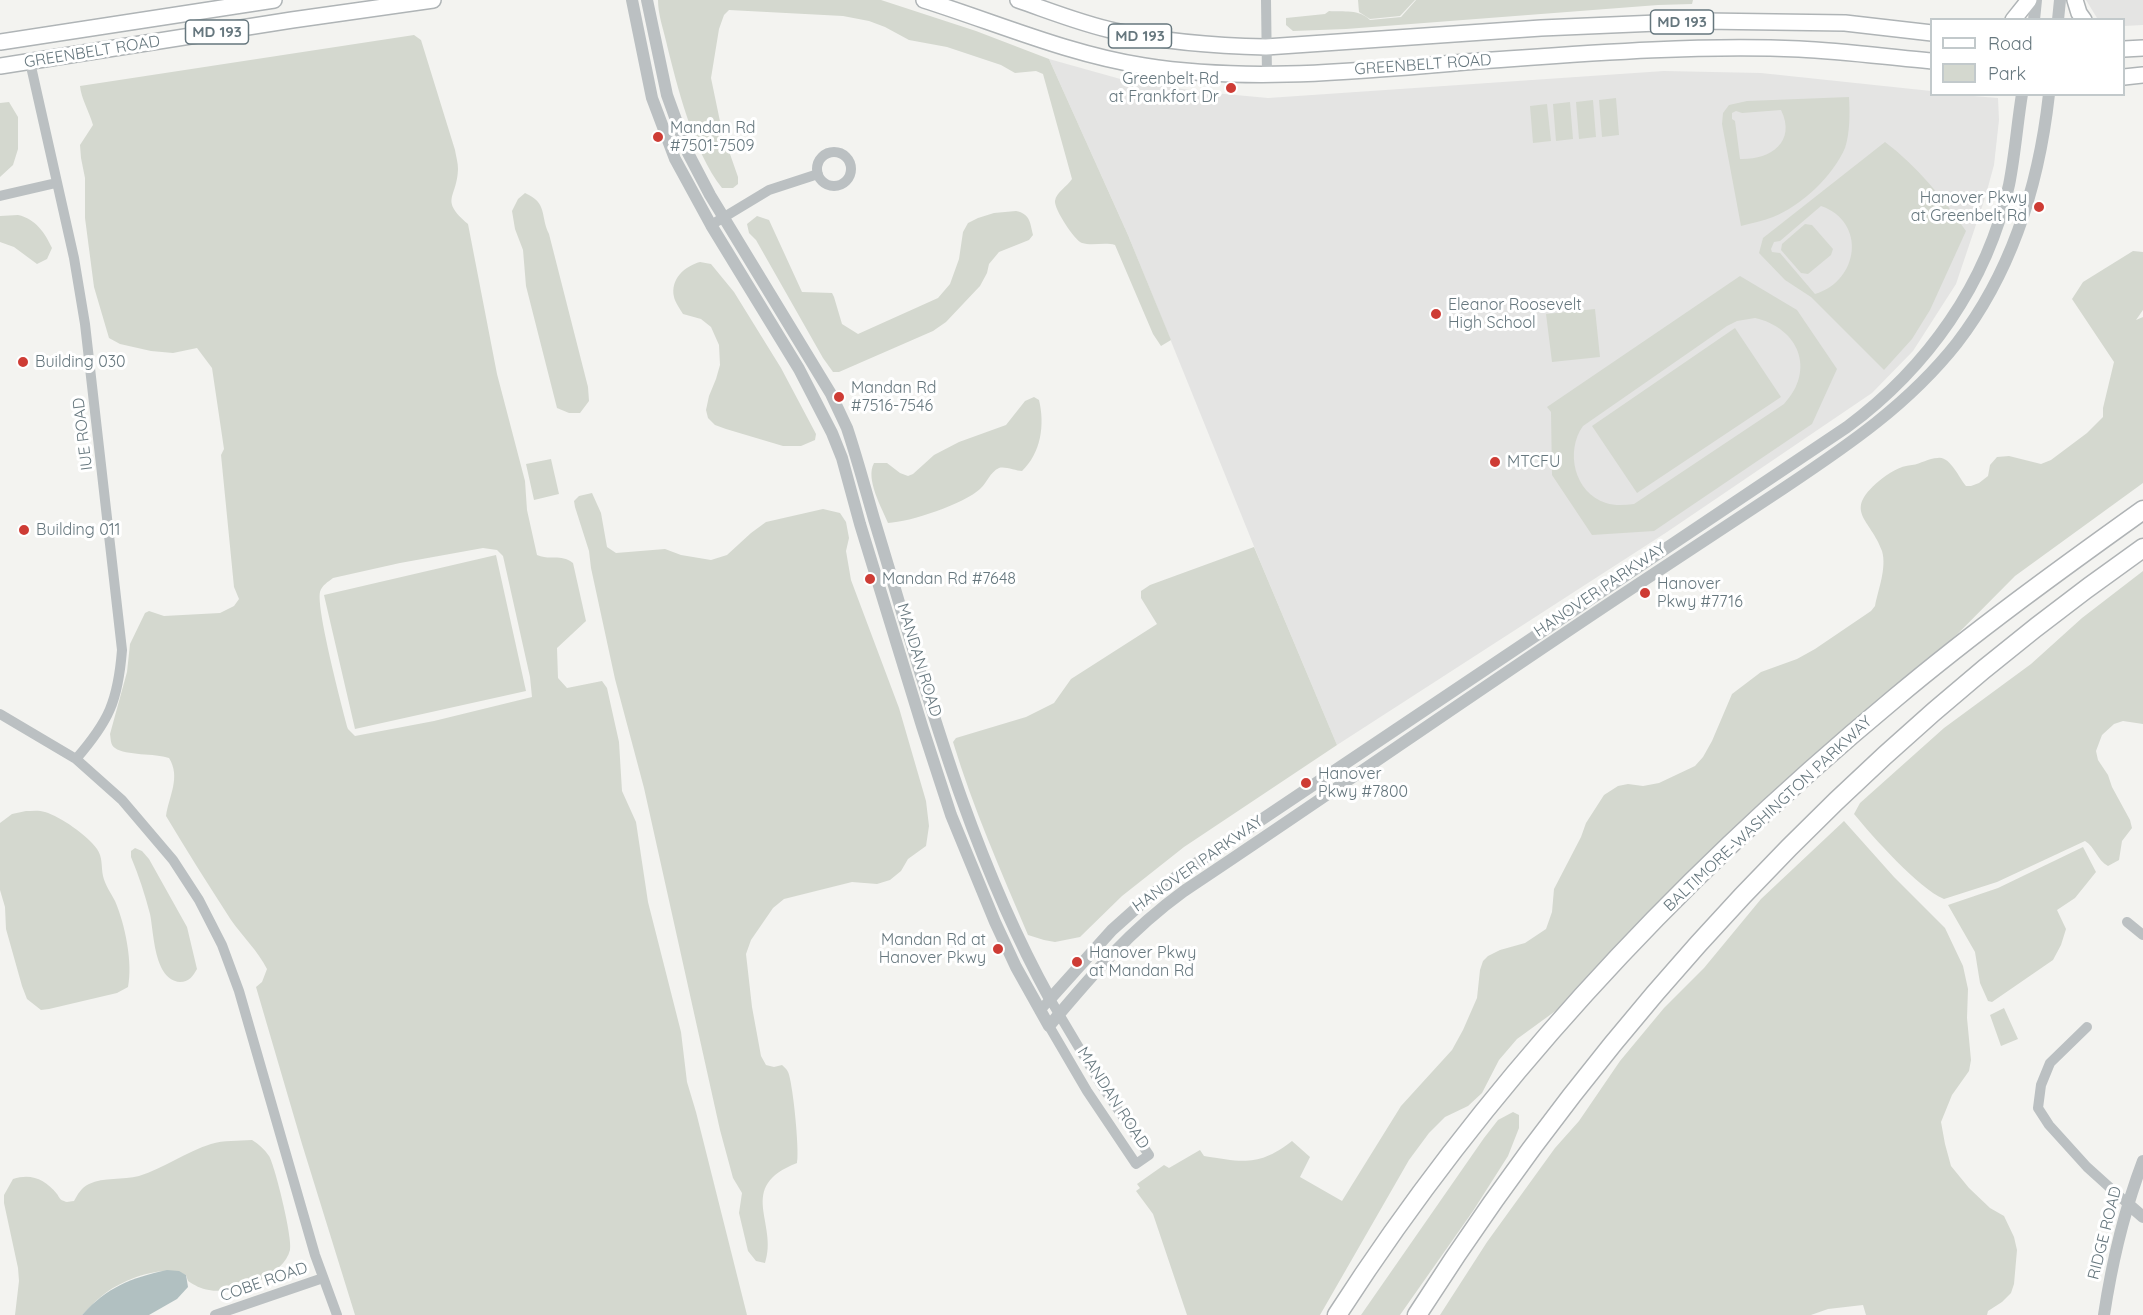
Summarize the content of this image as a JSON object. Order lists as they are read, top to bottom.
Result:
{
  "streets": {
    "highway": ["BALTIMORE-WASHINGTON PARKWAY"],
    "main road": ["MD 193", "GREENBELT ROAD"],
    "street": [
      "IUE ROAD",
      "HANOVER PARKWAY",
      "MANDAN ROAD",
      "RIDGE ROAD",
      "COBE ROAD"
    ]
  },
  "crossings": [
    ["GREENBELT ROAD", "IUE ROAD"],
    ["HANOVER PARKWAY", "MANDAN ROAD"]
  ],
  "places": [
    "Greenbelt Rd at Frankfort Dr",
    "Mandan Rd #7501-7509",
    "Hanover Pkwy at Greenbelt Rd",
    "Eleanor Roosevelt High School",
    "Building 030",
    "Mandan Rd #7516-7546",
    "MTCFU",
    "Building 011",
    "Mandan Rd #7648",
    "Hanover Pkwy #7716",
    "Hanover Pkwy #7800",
    "Mandan Rd at Hanover Pkwy",
    "Hanover Pkwy at Mandan Rd"
  ],
  "legend": ["Road", "Park"]
}
